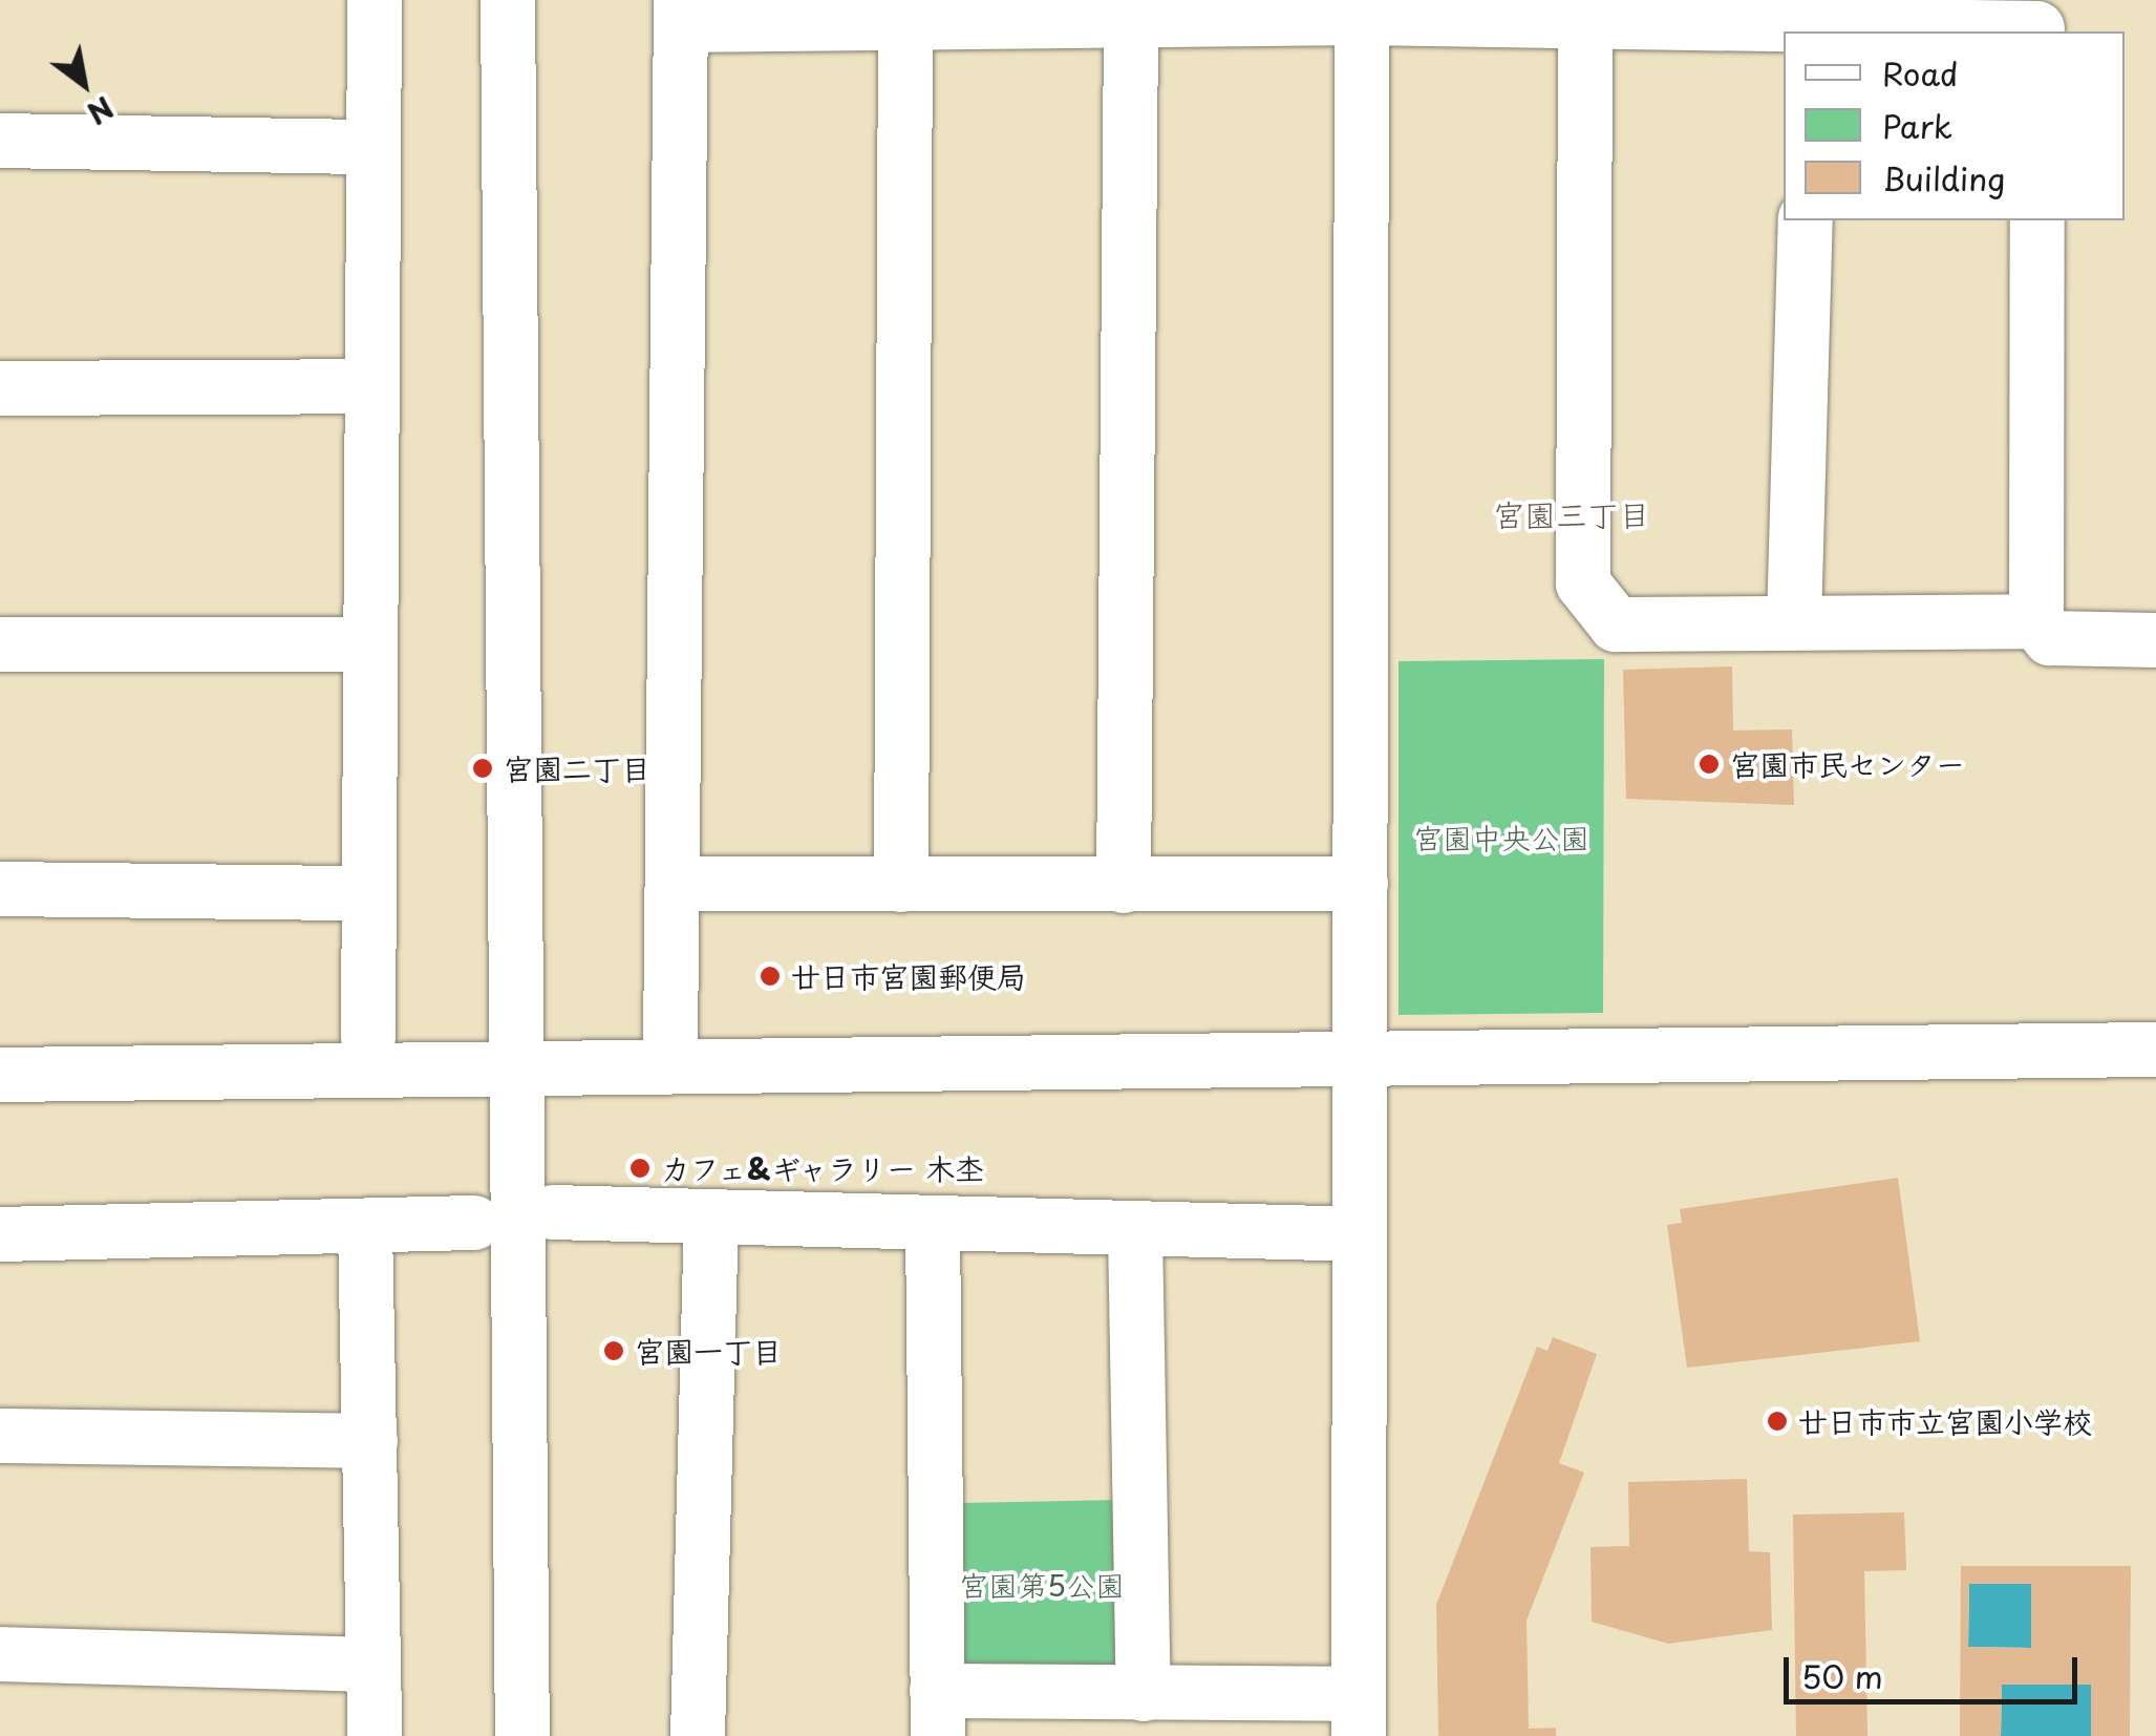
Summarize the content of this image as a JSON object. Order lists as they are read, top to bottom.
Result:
{
  "districts": ["宮園三丁目"],
  "parks": ["宮園中央公園", "宮園第5公園"],
  "places": [
    "宮園市民センター",
    "宮園二丁目",
    "廿日市宮園郵便局",
    "カフェ&ギャラリー 木杢",
    "宮園一丁目",
    "廿日市市立宮園小学校"
  ],
  "legend": ["Road", "Park", "Building"],
  "scale_bar": "50 m",
  "north": "bottom right"
}
